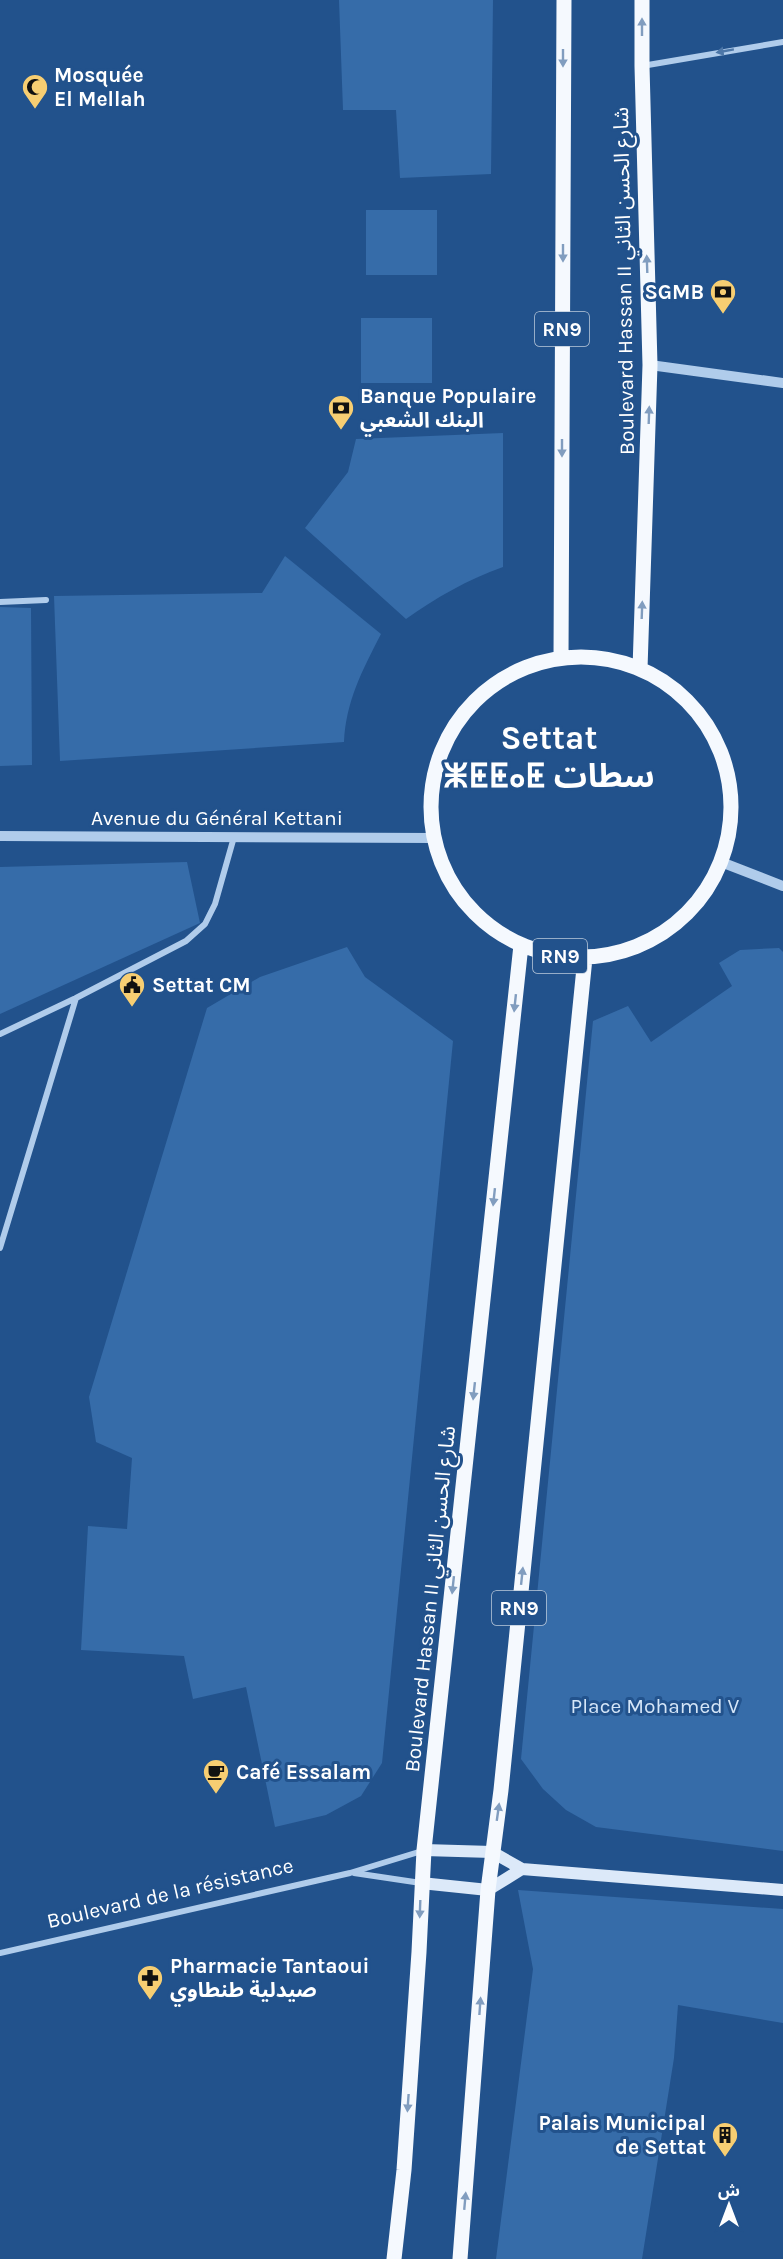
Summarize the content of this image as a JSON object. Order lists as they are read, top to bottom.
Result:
{
  "streets": {
    "main road": ["Boulevard Hassan II شارع الحسن الثاني", "RN9", "Boulevard de la résistance"],
    "street": ["Avenue du Général Kettani"]
  },
  "crossings": [
    ["Boulevard Hassan II شارع الحسن الثاني", "RN9"],
    ["Boulevard Hassan II شارع الحسن الثاني", "Boulevard de la résistance"],
    ["RN9", "Avenue du Général Kettani"],
    ["RN9", "Boulevard de la résistance"]
  ],
  "districts": ["Settat ⵥⵟⵟⴰⵟ سطات"],
  "parks": ["Place Mohamed V"],
  "places": {
    "mosque": ["Mosquée El Mellah"],
    "bank": ["SGMB", "Banque Populaire البنك الشعبي"],
    "public building": ["Settat CM"],
    "cafe": ["Café Essalam"],
    "pharmacy": ["Pharmacie Tantaoui صيدلية طنطاوي"],
    "building": ["Palais Municipal de Settat"]
  },
  "north": "top"
}
